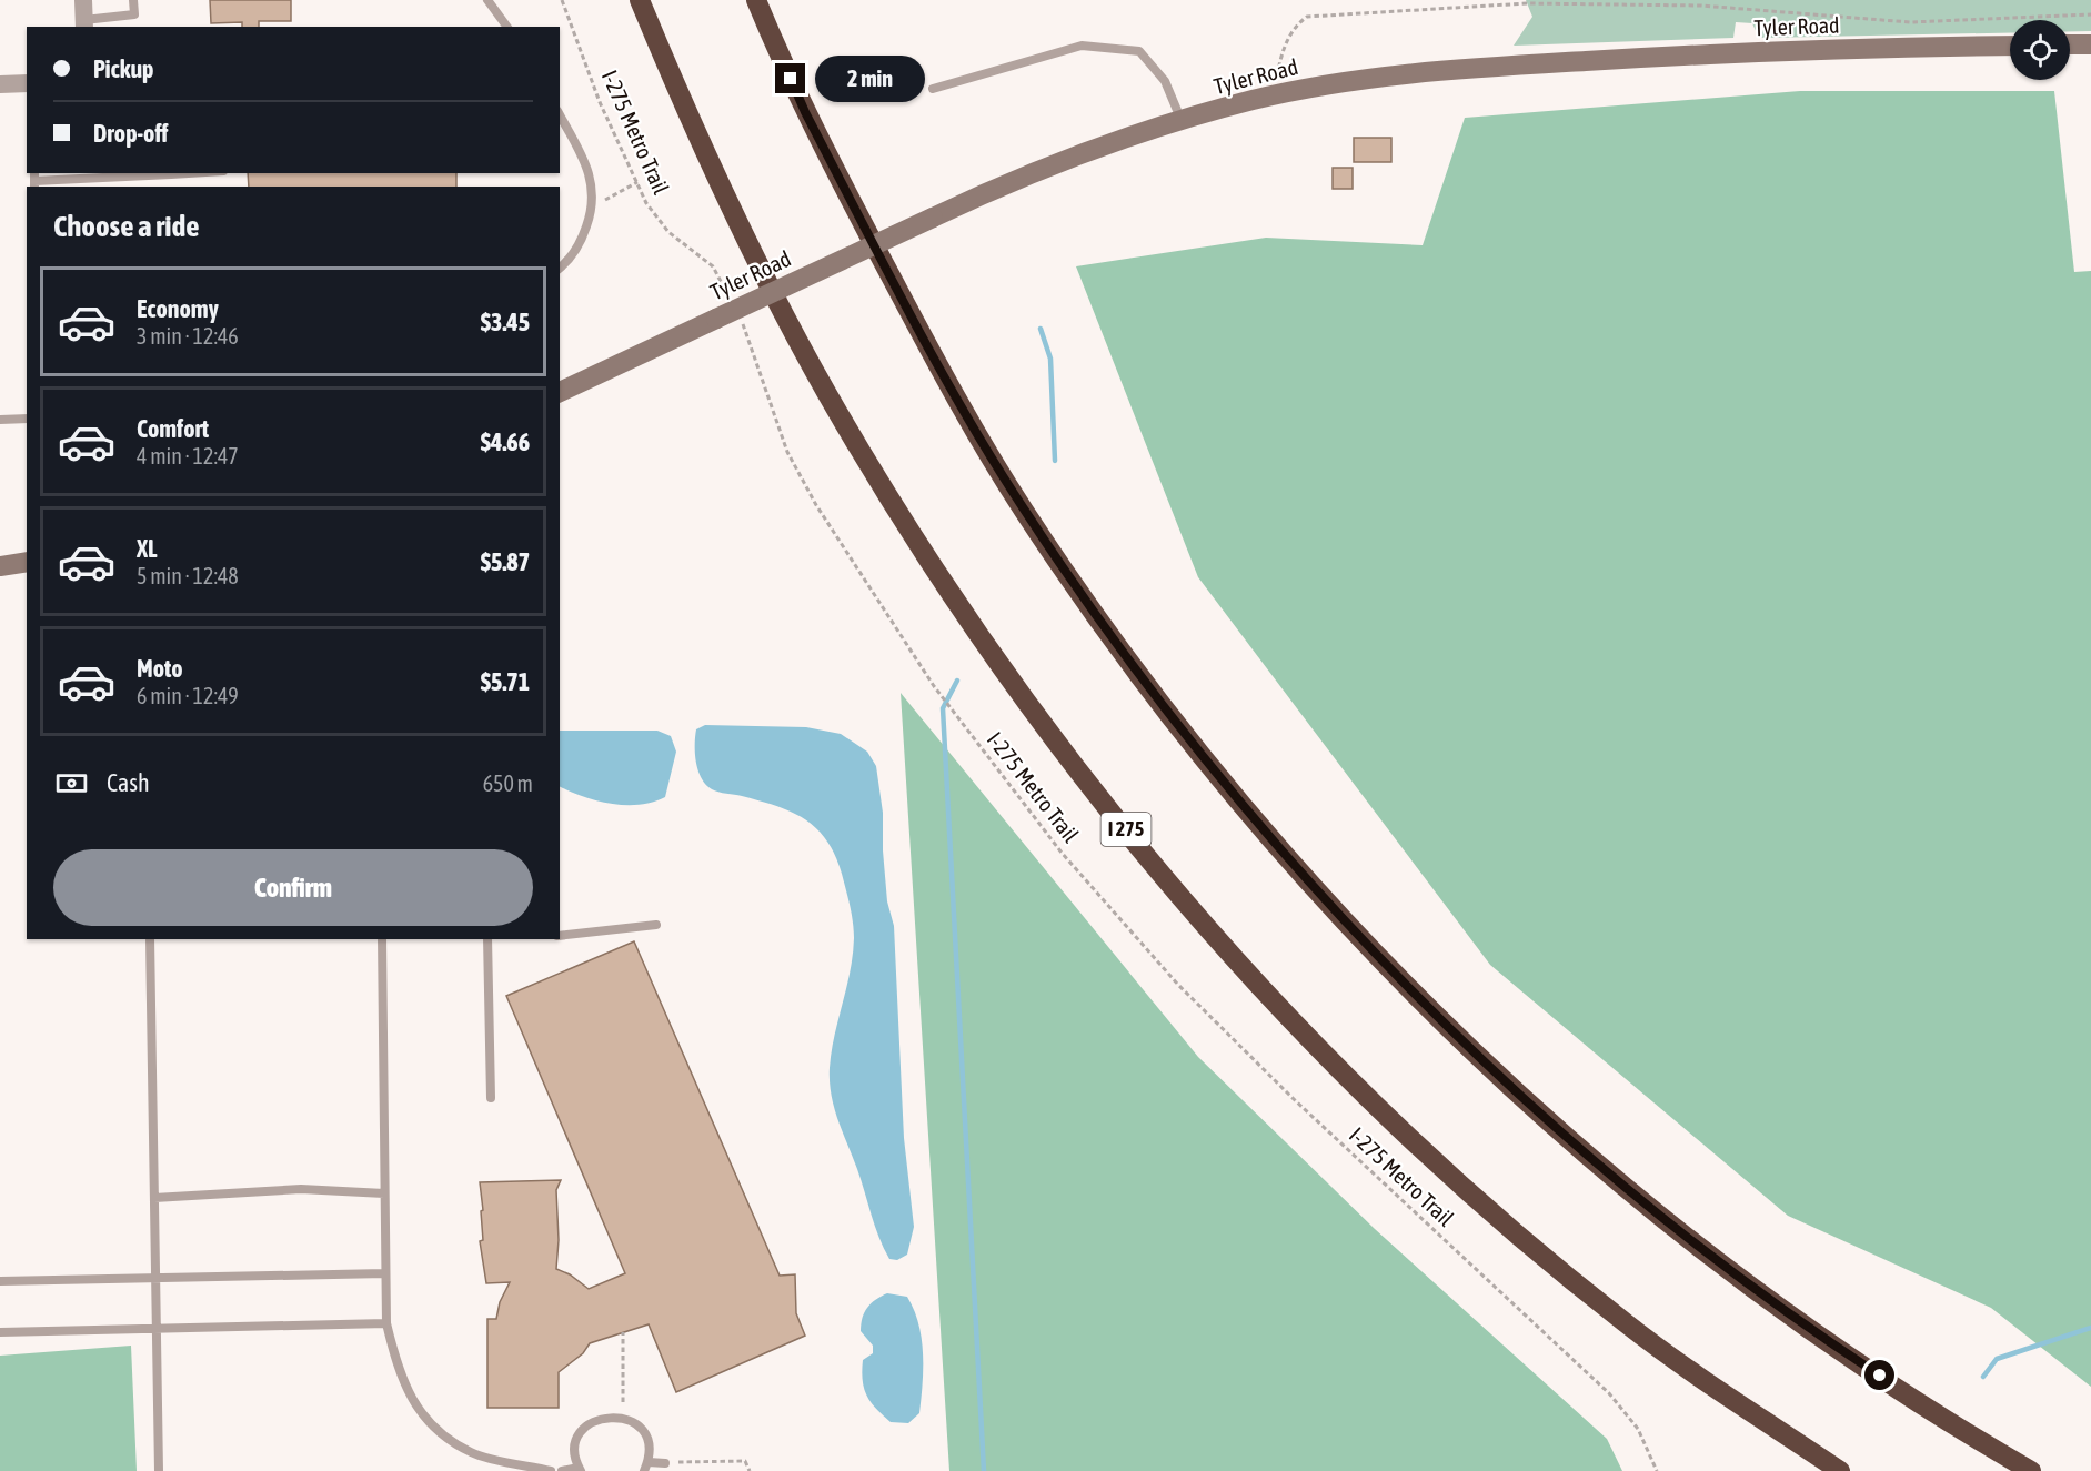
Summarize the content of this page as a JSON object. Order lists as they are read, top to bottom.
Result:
{
  "streets": {
    "highway": ["I 275"],
    "street": ["Tyler Road"],
    "path": ["I-275 Metro Trail"]
  },
  "page": {
    "banner": ["Pickup", "Drop-off"],
    "bubble": "2 min",
    "heading": "Choose a ride",
    "list": [
      {
        "name": "Economy",
        "note": "3 min · 12:46",
        "value": "$3.45"
      },
      {
        "name": "Comfort",
        "note": "4 min · 12:47",
        "value": "$4.66"
      },
      {
        "name": "XL",
        "note": "5 min · 12:48",
        "value": "$5.87"
      },
      {
        "name": "Moto",
        "note": "6 min · 12:49",
        "value": "$5.71"
      }
    ],
    "pay": ["Cash", "650 m"],
    "buttons": "Confirm"
  }
}
